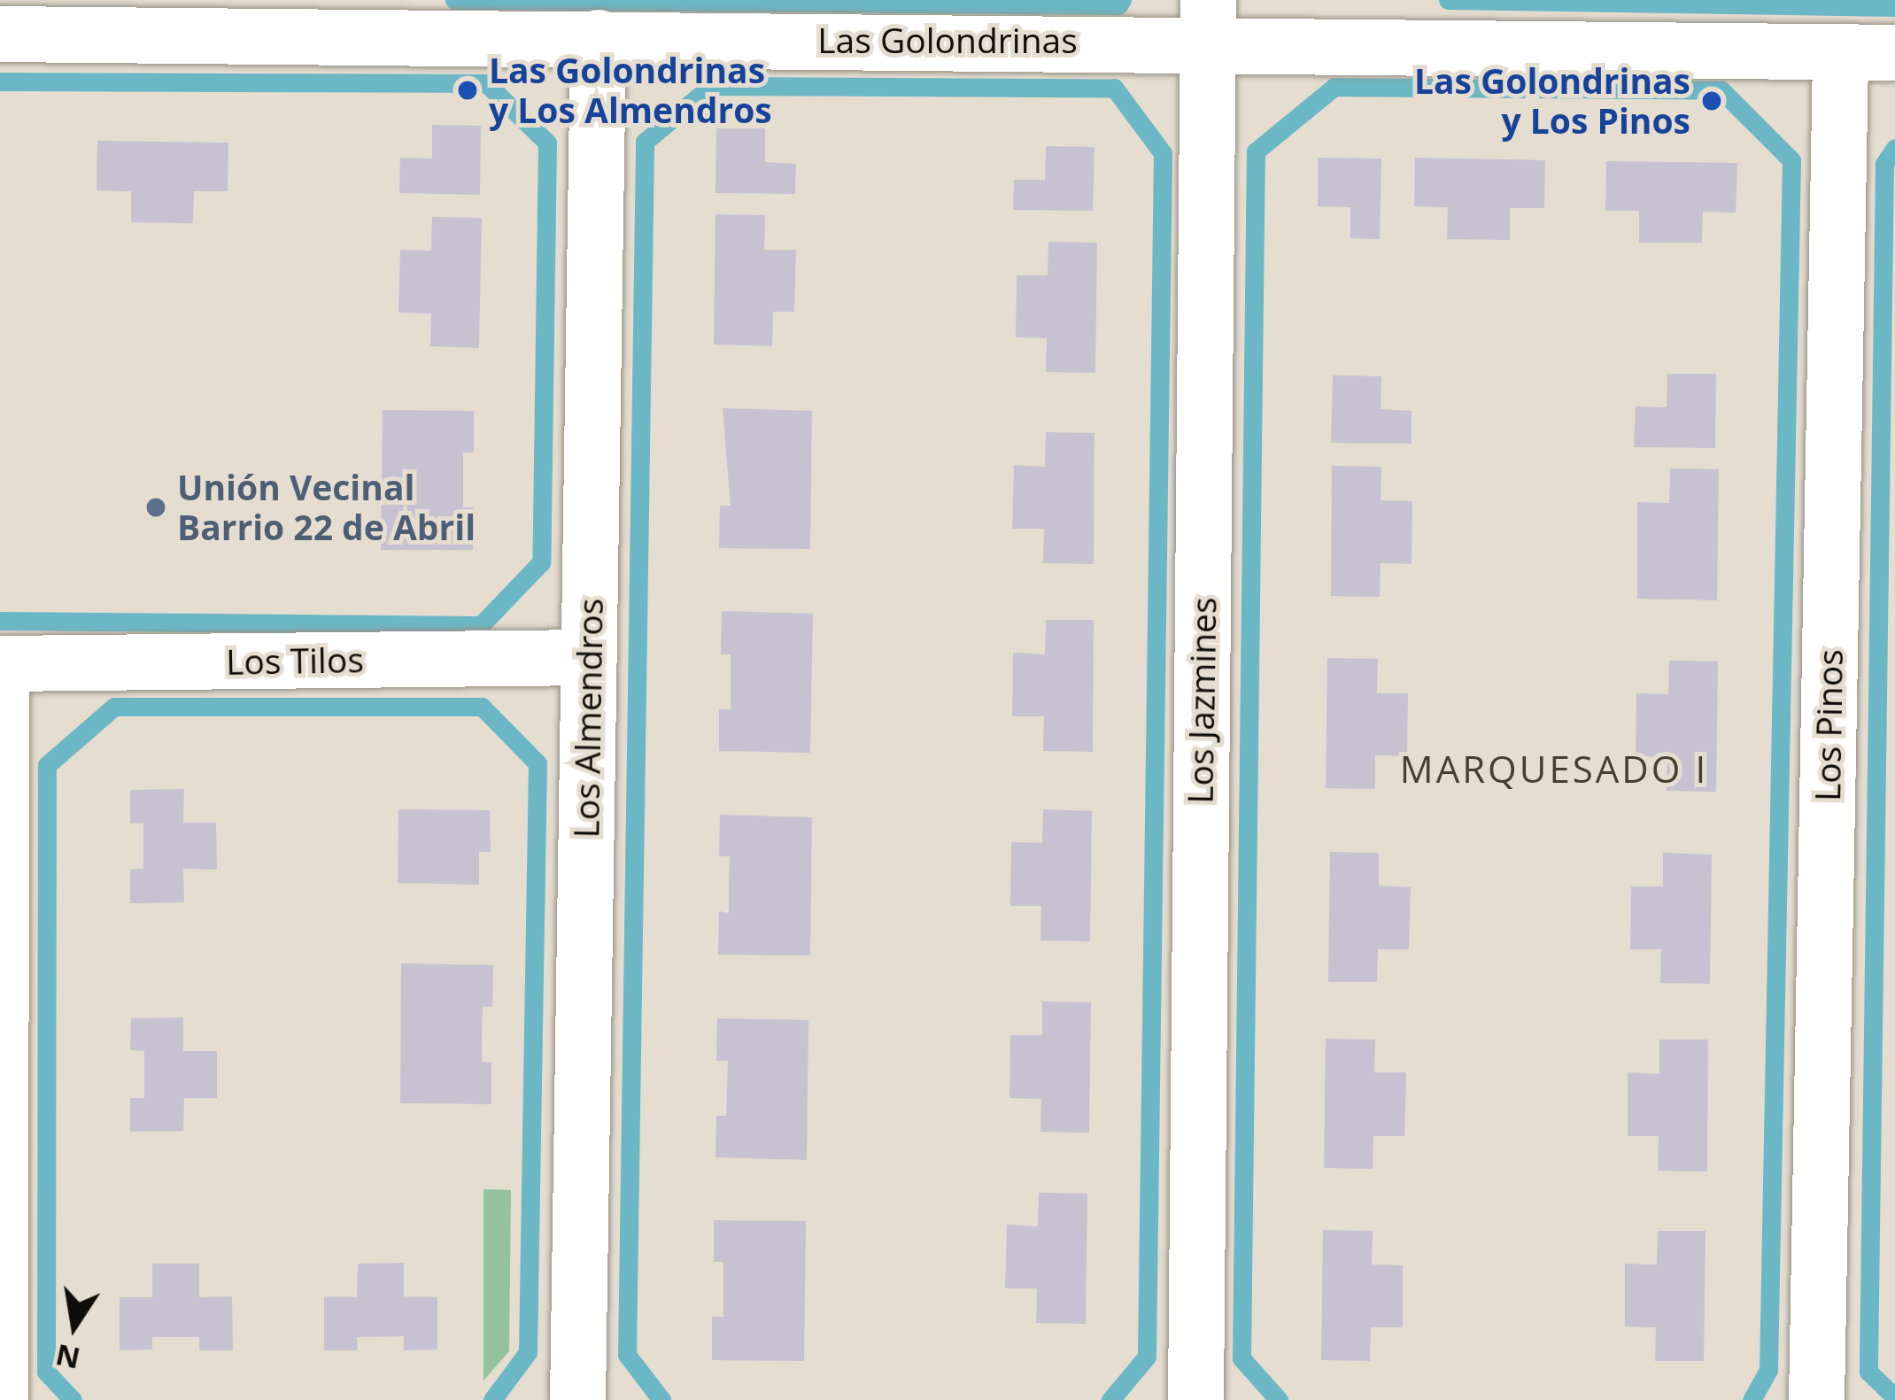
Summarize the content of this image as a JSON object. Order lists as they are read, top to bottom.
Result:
{
  "streets": {
    "street": [
      "Las Golondrinas",
      "Los Tilos",
      "Los Jazmines",
      "Los Almendros",
      "Los Pinos"
    ]
  },
  "crossings": [
    ["Las Golondrinas", "Los Jazmines"],
    ["Las Golondrinas", "Los Almendros"],
    ["Las Golondrinas", "Los Pinos"],
    ["Los Tilos", "Los Almendros"]
  ],
  "districts": ["MARQUESADO I"],
  "places": ["Las Golondrinas y Los Almendros", "Las Golondrinas y Los Pinos", "Unión Vecinal Barrio 22 de Abril"],
  "north": "bottom"
}
